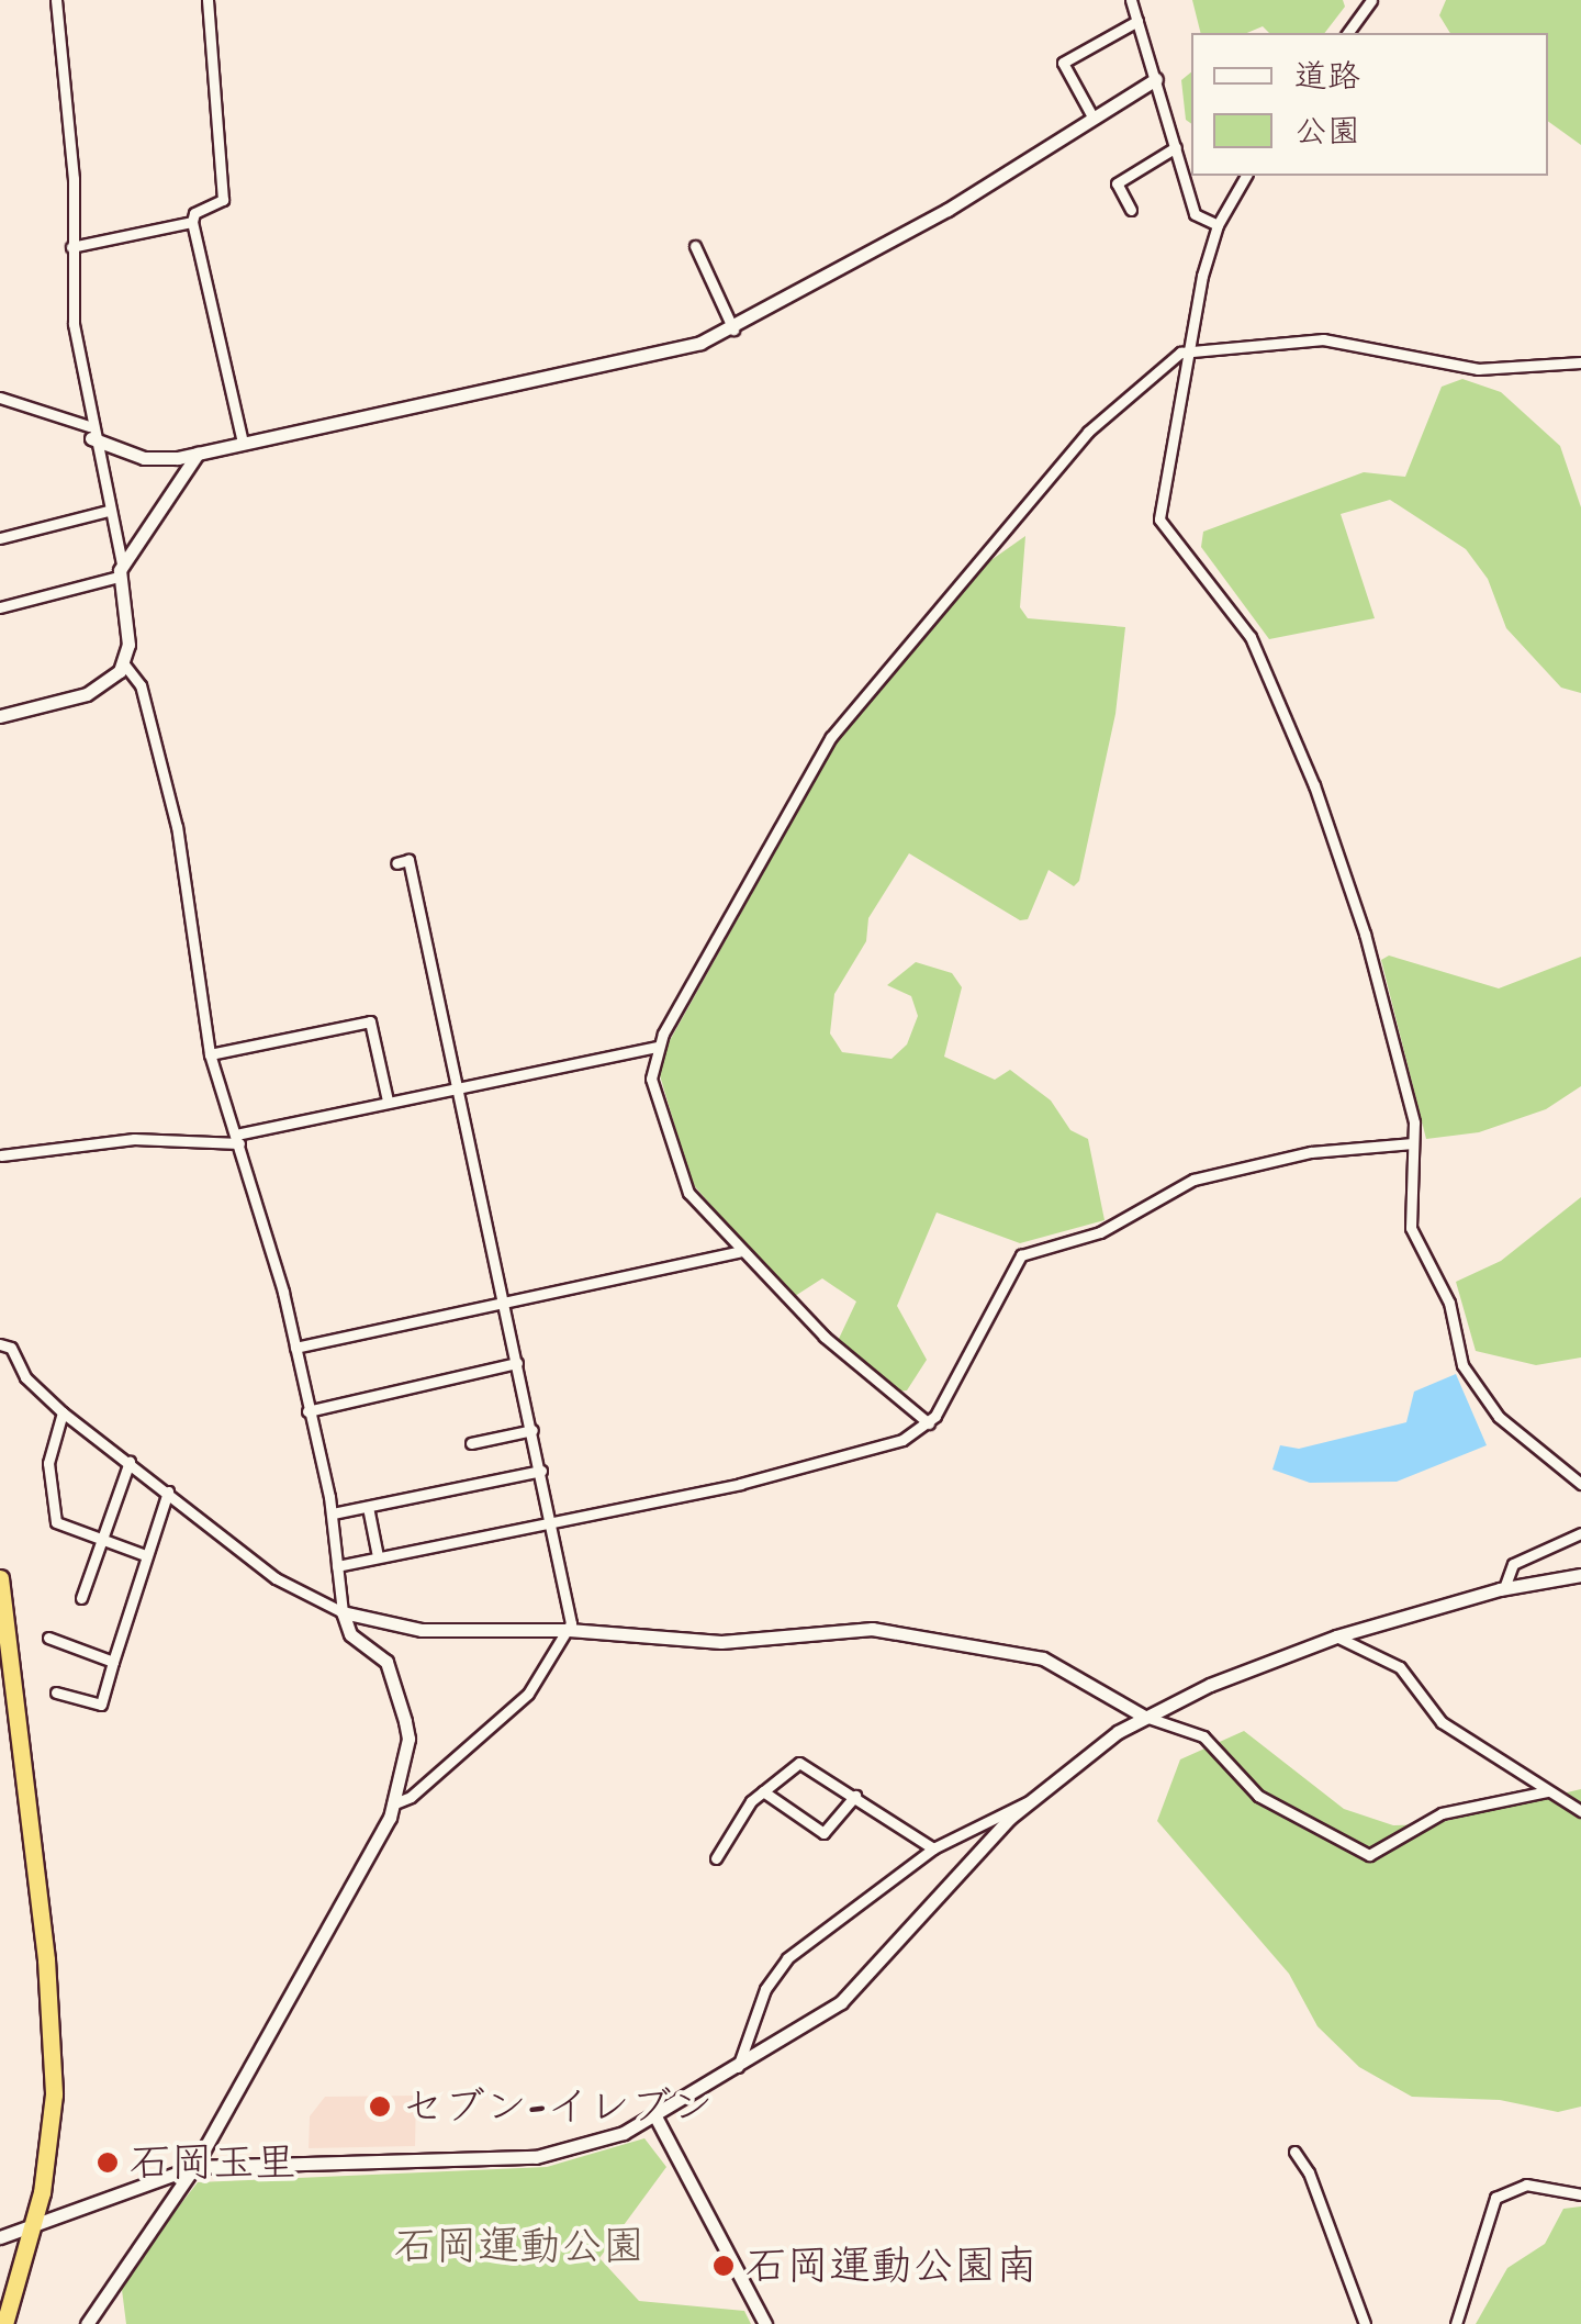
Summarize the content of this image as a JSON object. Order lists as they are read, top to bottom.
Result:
{
  "parks": ["石岡運動公園"],
  "places": ["セブン-イレブン", "石岡玉里", "石岡運動公園南"],
  "legend": ["道路", "公園"]
}
